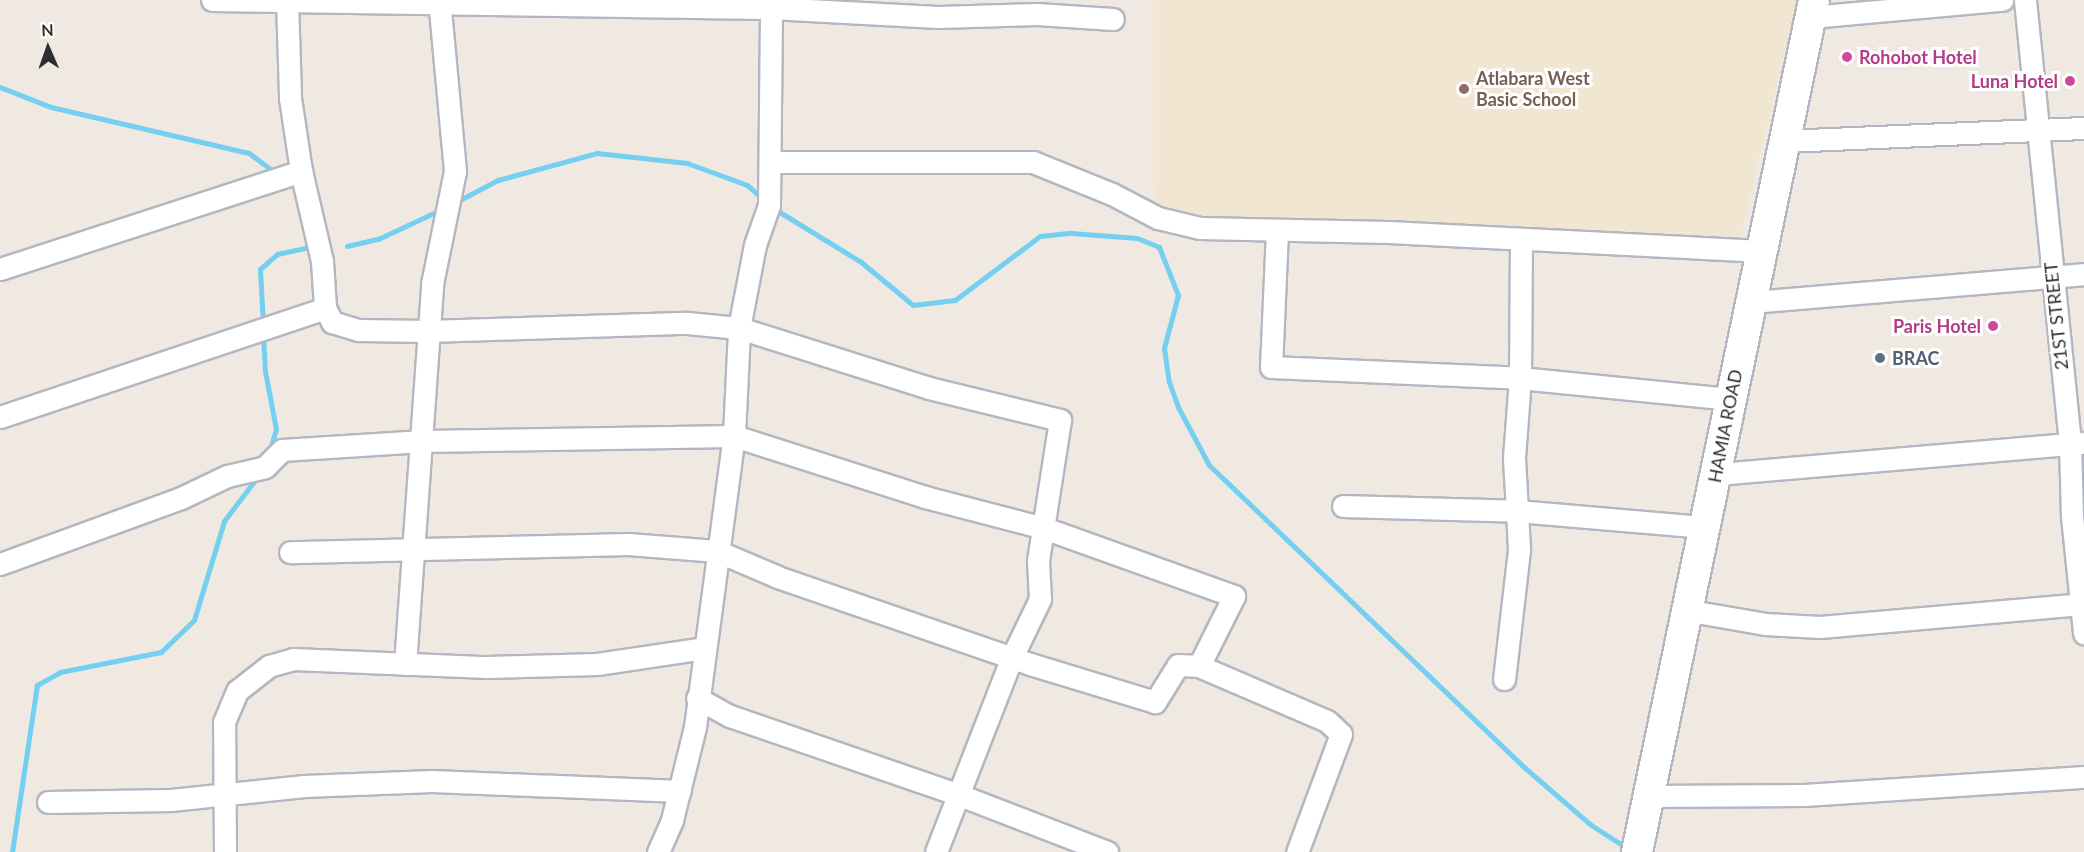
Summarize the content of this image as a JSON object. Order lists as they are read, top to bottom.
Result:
{
  "streets": {
    "main road": ["HAMIA ROAD"],
    "street": ["21ST STREET"]
  },
  "places": [
    "Rohobot Hotel",
    "Luna Hotel",
    "Atlabara West Basic School",
    "Paris Hotel",
    "BRAC"
  ],
  "north": "top"
}
